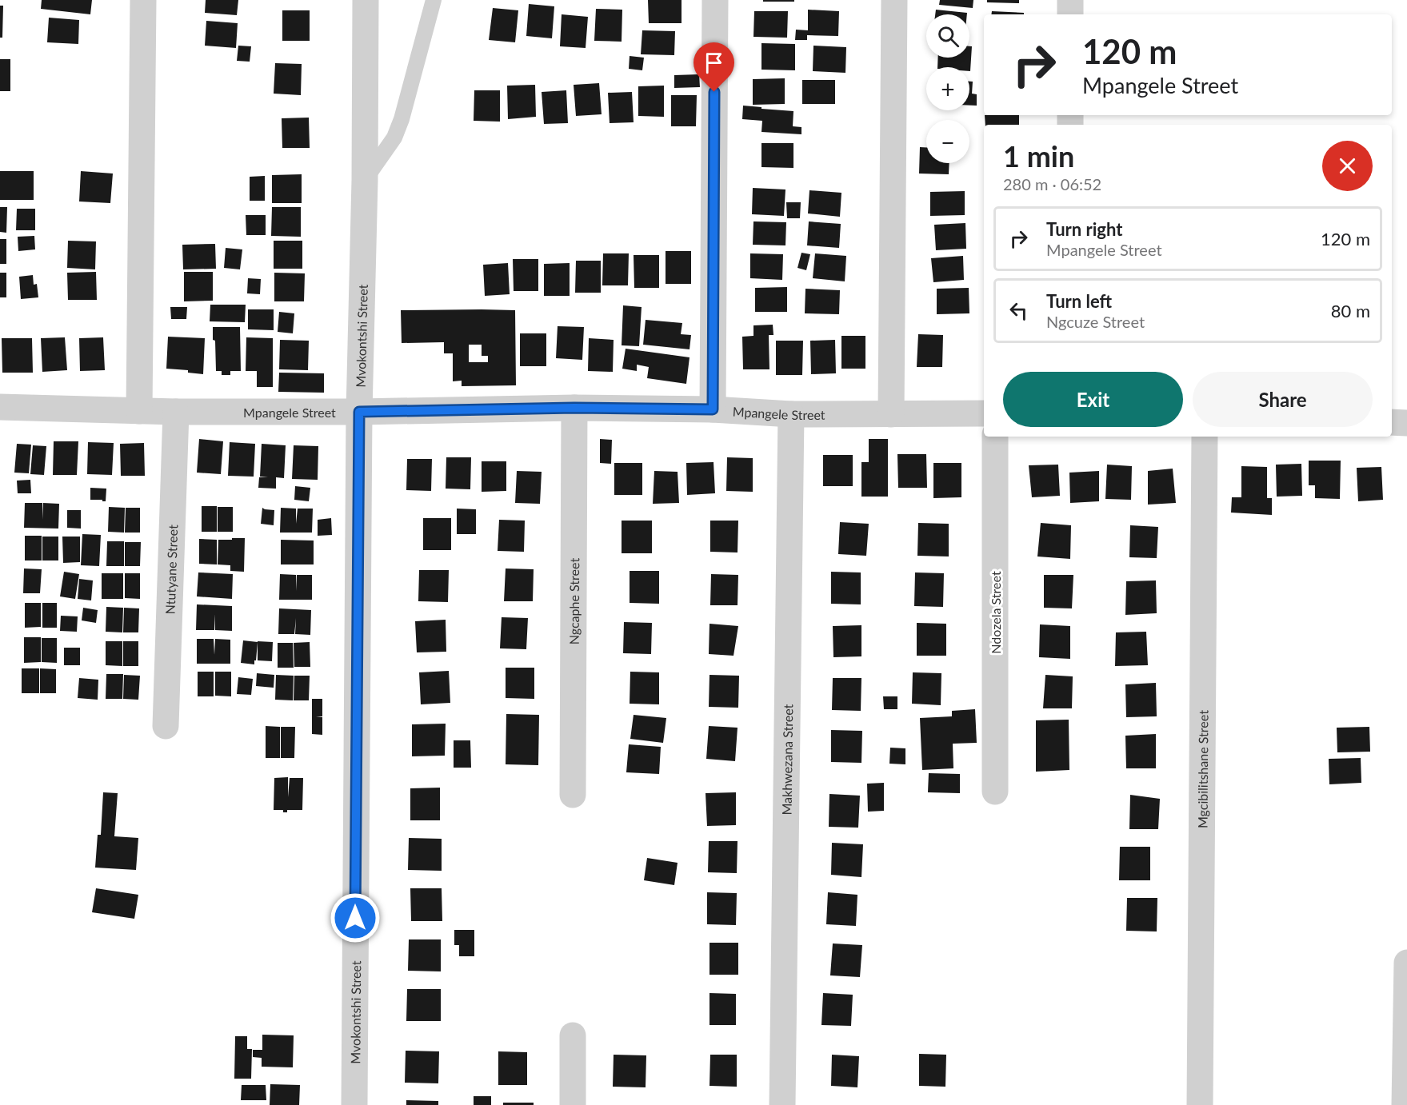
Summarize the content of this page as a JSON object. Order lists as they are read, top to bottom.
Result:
{
  "streets": {
    "street": [
      "Mvokontshi Street",
      "Mpangele Street",
      "Ntutyane Street",
      "Ngcaphe Street",
      "Ndozela Street",
      "Makhwezana Street",
      "Mgcibilitshane Street"
    ]
  },
  "crossings": [
    ["Mvokontshi Street", "Mpangele Street"],
    ["Mpangele Street", "Ntutyane Street"],
    ["Mpangele Street", "Ngcaphe Street"],
    ["Mpangele Street", "Makhwezana Street"]
  ],
  "page": {
    "map_buttons": ["+", "−"],
    "turn": ["120 m", "Mpangele Street"],
    "heading": ["1 min", "280 m · 06:52"],
    "list": [
      {
        "name": "Turn right",
        "note": "Mpangele Street",
        "value": "120 m"
      },
      {
        "name": "Turn left",
        "note": "Ngcuze Street",
        "value": "80 m"
      }
    ],
    "buttons": ["Exit", "Share"]
  }
}
